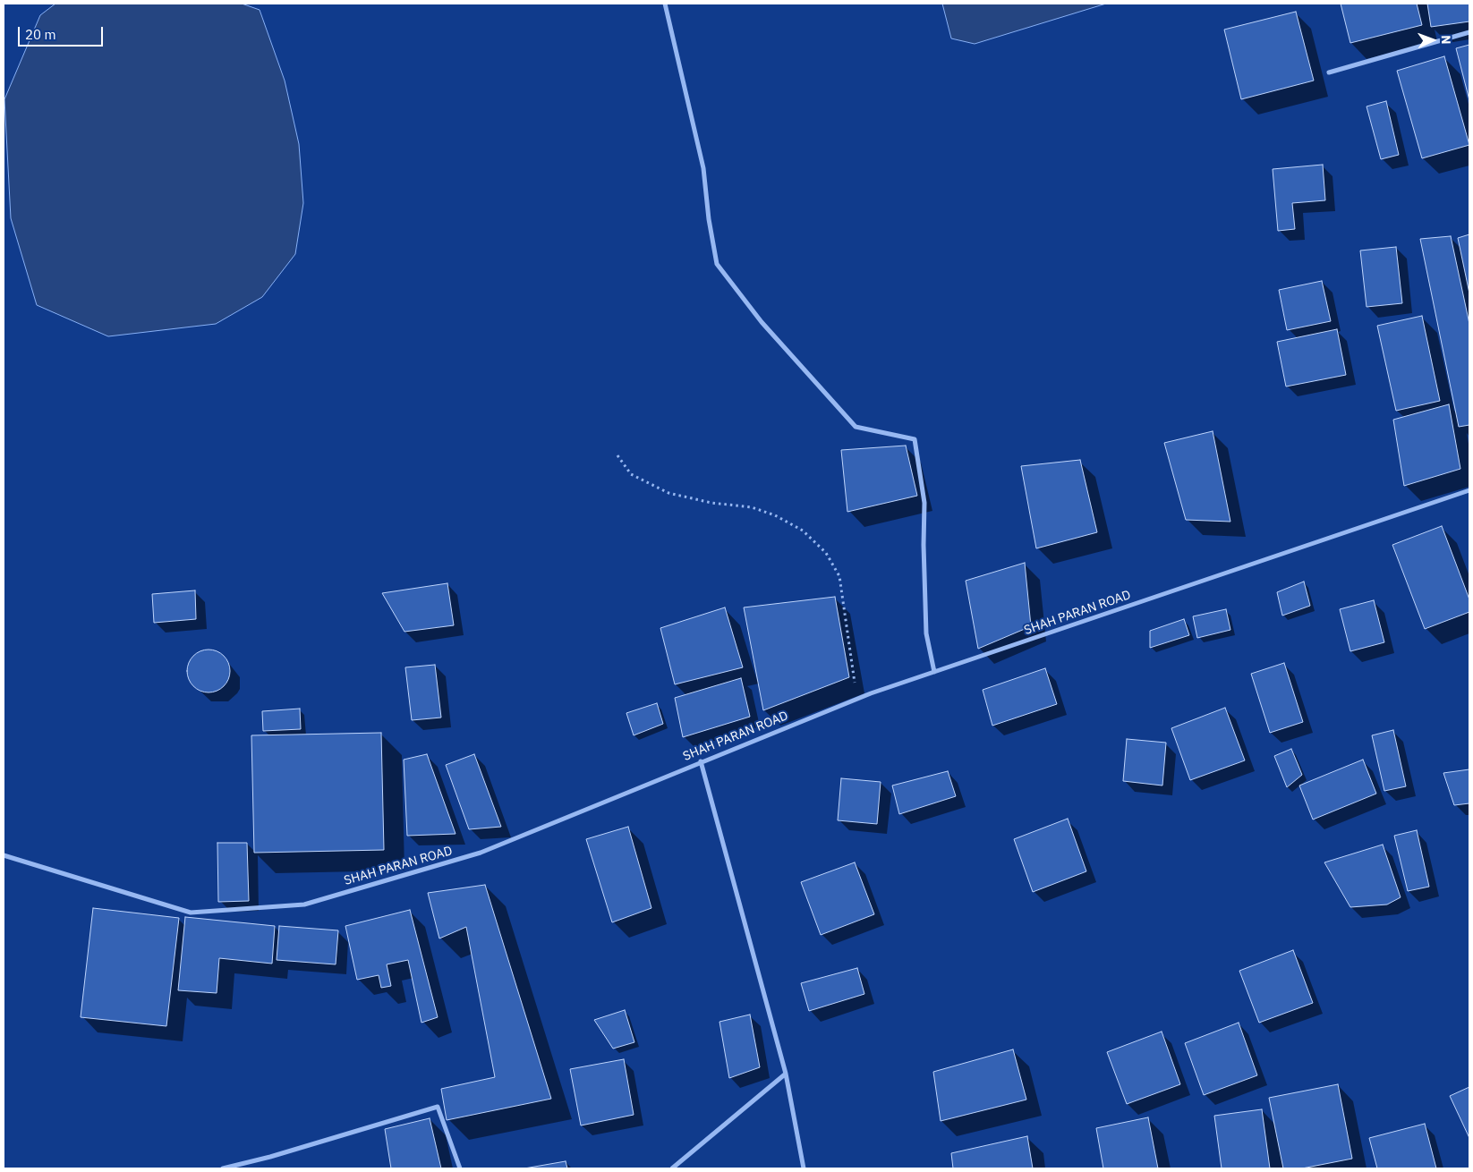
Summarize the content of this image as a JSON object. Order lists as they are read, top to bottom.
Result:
{
  "streets": {
    "street": ["SHAH PARAN ROAD"]
  },
  "scale_bar": "20 m",
  "north": "right"
}
